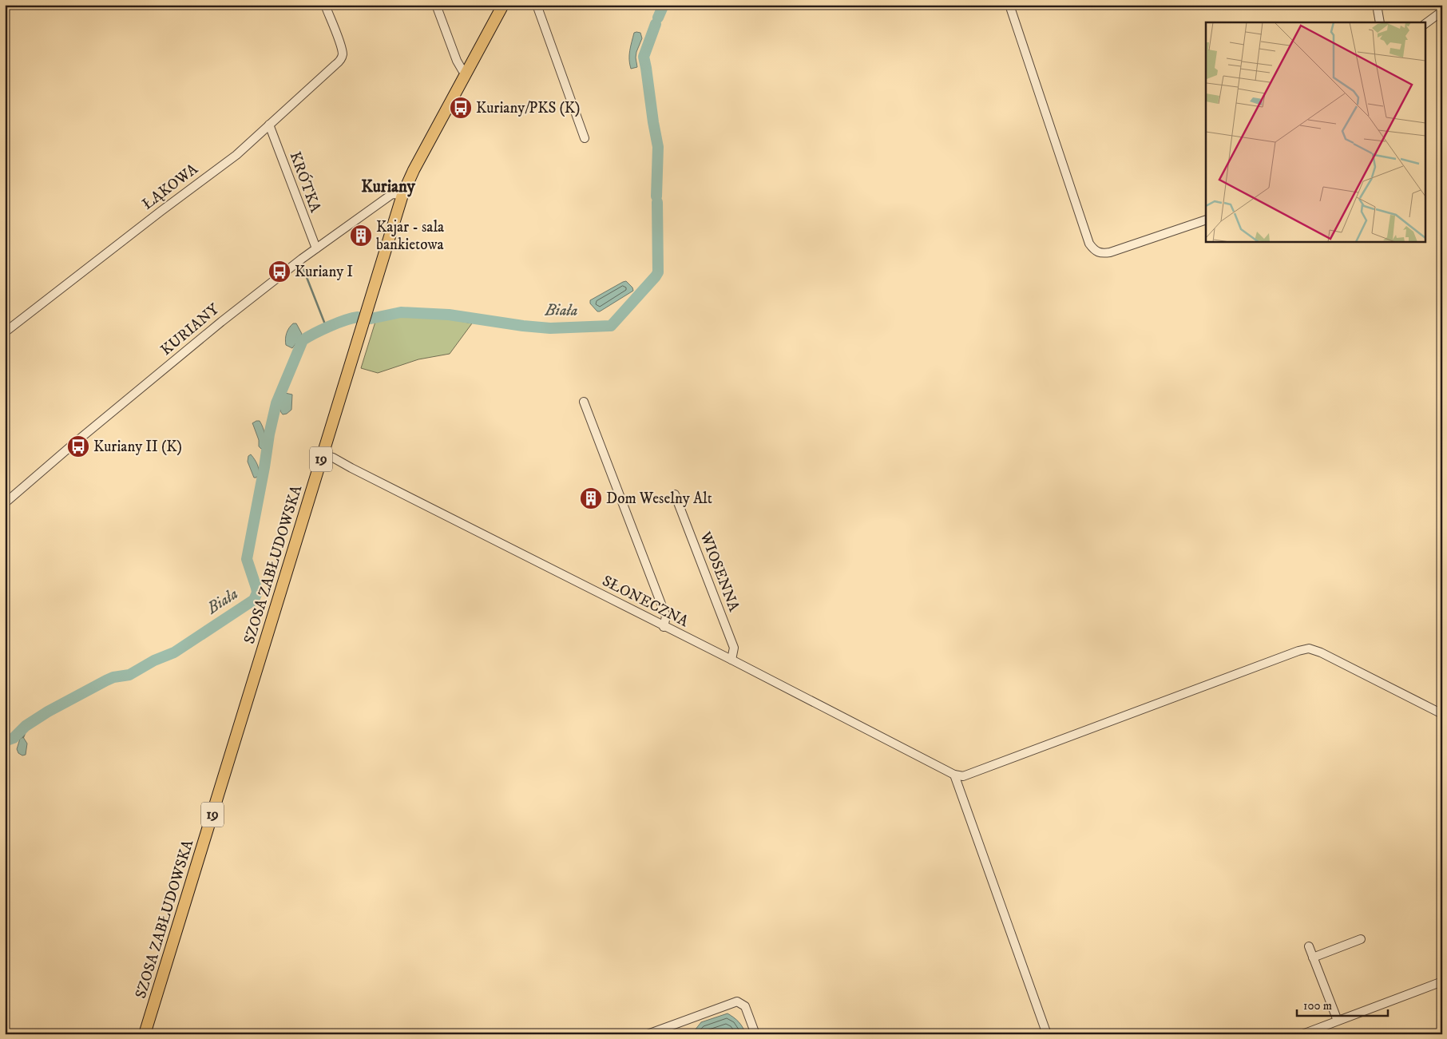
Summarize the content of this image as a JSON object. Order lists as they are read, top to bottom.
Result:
{
  "streets": {
    "highway": ["19", "SZOSA ZABŁUDOWSKA"],
    "street": [
      "KRÓTKA",
      "ŁĄKOWA",
      "KURIANY",
      "WIOSENNA",
      "SŁONECZNA"
    ]
  },
  "crossings": [
    ["KRÓTKA", "ŁĄKOWA"],
    ["KRÓTKA", "KURIANY"],
    ["KURIANY", "SZOSA ZABŁUDOWSKA"],
    ["SZOSA ZABŁUDOWSKA", "SŁONECZNA"],
    ["WIOSENNA", "SŁONECZNA"]
  ],
  "districts": ["Kuriany"],
  "water": ["Biała"],
  "places": {
    "bus stop": ["Kuriany/PKS (K)", "Kuriany I", "Kuriany II (K)"],
    "building": ["Kajar - sala bankietowa", "Dom Weselny Alt"]
  },
  "scale_bar": "100 m"
}
